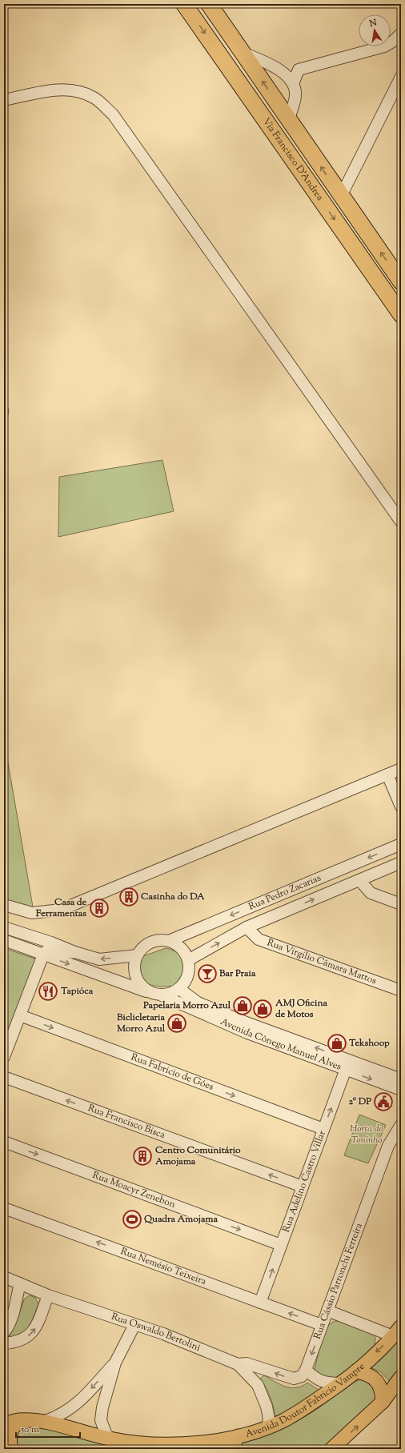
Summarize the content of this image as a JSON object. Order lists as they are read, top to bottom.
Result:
{
  "streets": {
    "highway": ["Via Francisco D'Andrea"],
    "main road": ["Avenida Doutor Fabricio Vampre"],
    "street": [
      "Rua Pedro Zacarias",
      "Rua Virgilio Câmara Mattos",
      "Avenida Cônego Manuel Alves",
      "Rua Fabrício de Góes",
      "Rua Francisco Bisca",
      "Rua Adelino Castro Villar",
      "Rua Moacyr Zenebon",
      "Rua Nemésio Teixeira",
      "Rua Cássio Parronchi Ferreira",
      "Rua Oswaldo Bertolini"
    ]
  },
  "crossings": [
    ["Rua Pedro Zacarias", "Rua Virgilio Câmara Mattos"],
    ["Rua Pedro Zacarias", "Avenida Cônego Manuel Alves"],
    ["Avenida Cônego Manuel Alves", "Rua Adelino Castro Villar"],
    ["Rua Fabrício de Góes", "Rua Adelino Castro Villar"],
    ["Rua Francisco Bisca", "Rua Adelino Castro Villar"],
    ["Rua Adelino Castro Villar", "Rua Moacyr Zenebon"],
    ["Rua Adelino Castro Villar", "Rua Nemésio Teixeira"],
    ["Rua Nemésio Teixeira", "Rua Cássio Parronchi Ferreira"],
    ["Rua Oswaldo Bertolini", "Avenida Doutor Fabricio Vampre"]
  ],
  "one_way": [
    "Rua Fabrício de Góes",
    "Rua Francisco Bisca",
    "Rua Adelino Castro Villar",
    "Rua Moacyr Zenebon",
    "Rua Nemésio Teixeira"
  ],
  "parks": ["Horta do Toninho"],
  "places": {
    "building": ["Casinha do DA", "Casa de Ferramentas", "Centro Comunitário Amojama"],
    "bar": ["Bar Praia"],
    "restaurant": ["Tapióca"],
    "shop": [
      "Papelaria Morro Azul",
      "AMJ Oficina de Motos",
      "Biclicletaria Morro Azul",
      "Tekshoop"
    ],
    "public building": ["2º DP"],
    "sports": ["Quadra Amojama"]
  },
  "scale_bar": "50 m",
  "north": "top"
}
